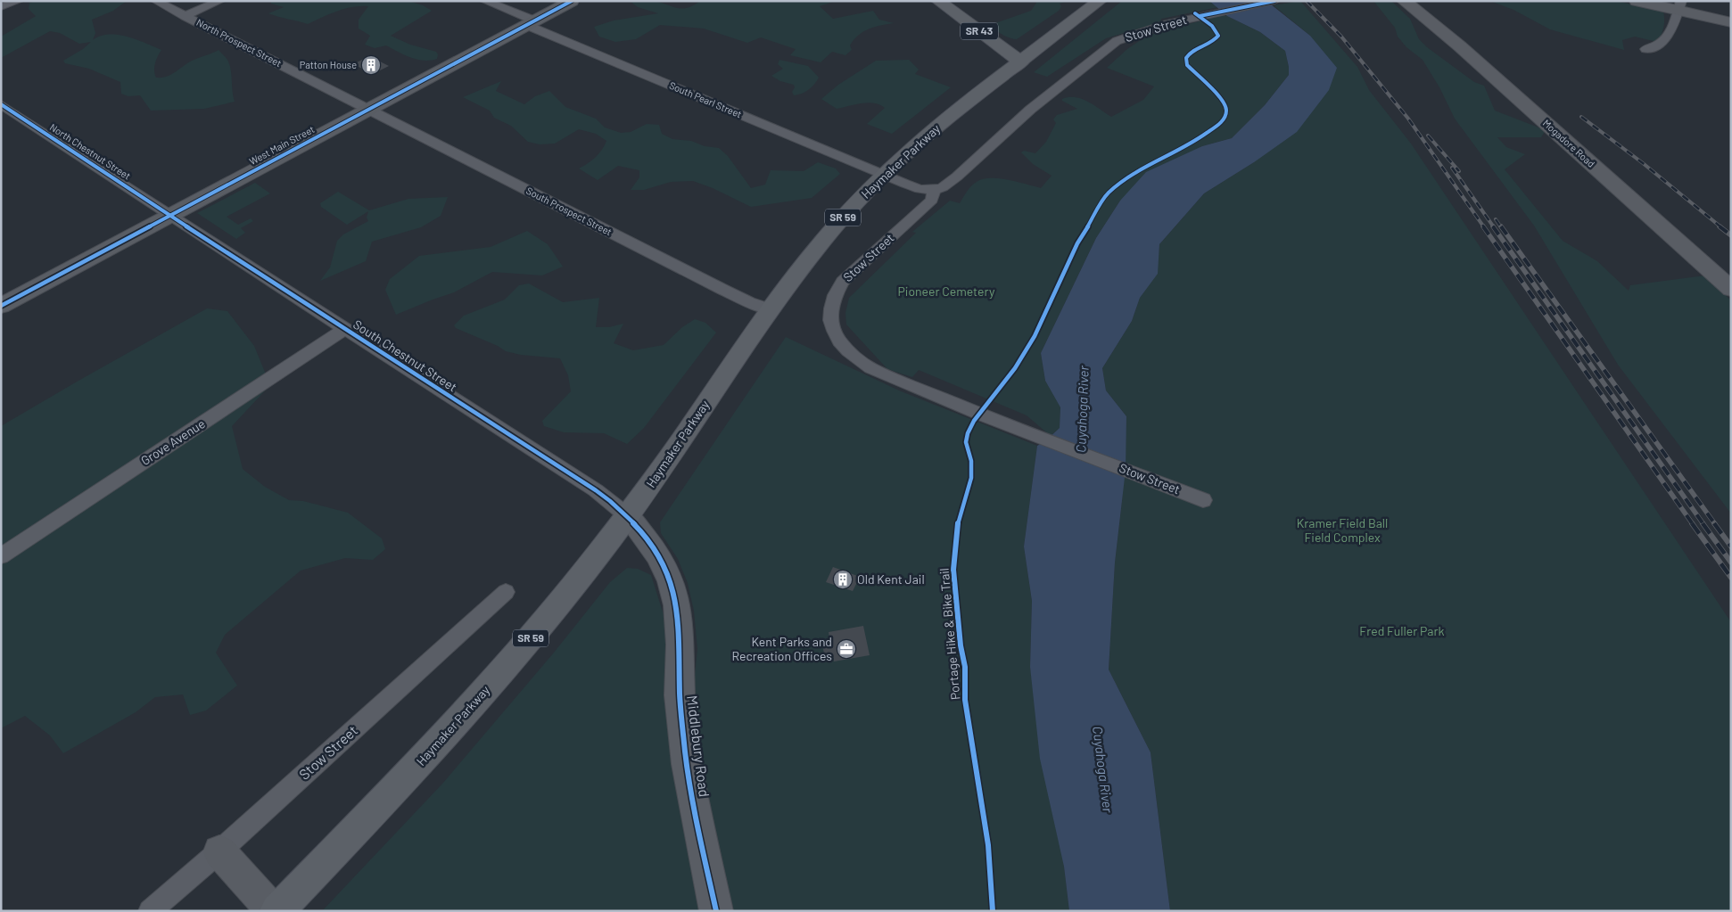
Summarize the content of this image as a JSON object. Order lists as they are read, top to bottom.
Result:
{
  "streets": {
    "main road": ["SR 43", "Haymaker Parkway", "SR 59"],
    "street": [
      "Stow Street",
      "North Prospect Street",
      "South Pearl Street",
      "Mogadore Road",
      "West Main Street",
      "North Chestnut Street",
      "South Prospect Street",
      "South Chestnut Street",
      "Grove Avenue",
      "Middlebury Road"
    ],
    "cycle path": ["Portage Hike & Bike Trail"]
  },
  "crossings": [
    ["Stow Street", "South Pearl Street"],
    ["SR 43", "Haymaker Parkway"],
    ["North Prospect Street", "West Main Street"],
    ["North Prospect Street", "South Prospect Street"],
    ["South Pearl Street", "West Main Street"],
    ["South Pearl Street", "Haymaker Parkway"],
    ["West Main Street", "North Chestnut Street"],
    ["West Main Street", "South Prospect Street"],
    ["West Main Street", "South Chestnut Street"],
    ["North Chestnut Street", "South Chestnut Street"],
    ["Haymaker Parkway", "South Prospect Street"],
    ["Haymaker Parkway", "South Chestnut Street"],
    ["Haymaker Parkway", "Middlebury Road"],
    ["South Chestnut Street", "Grove Avenue"],
    ["South Chestnut Street", "Middlebury Road"]
  ],
  "water": ["Cuyahoga River"],
  "parks": ["Pioneer Cemetery", "Kramer Field Ball Field Complex", "Fred Fuller Park"],
  "places": {
    "building": ["Patton House", "Old Kent Jail"],
    "office": ["Kent Parks and Recreation Offices"]
  }
}
